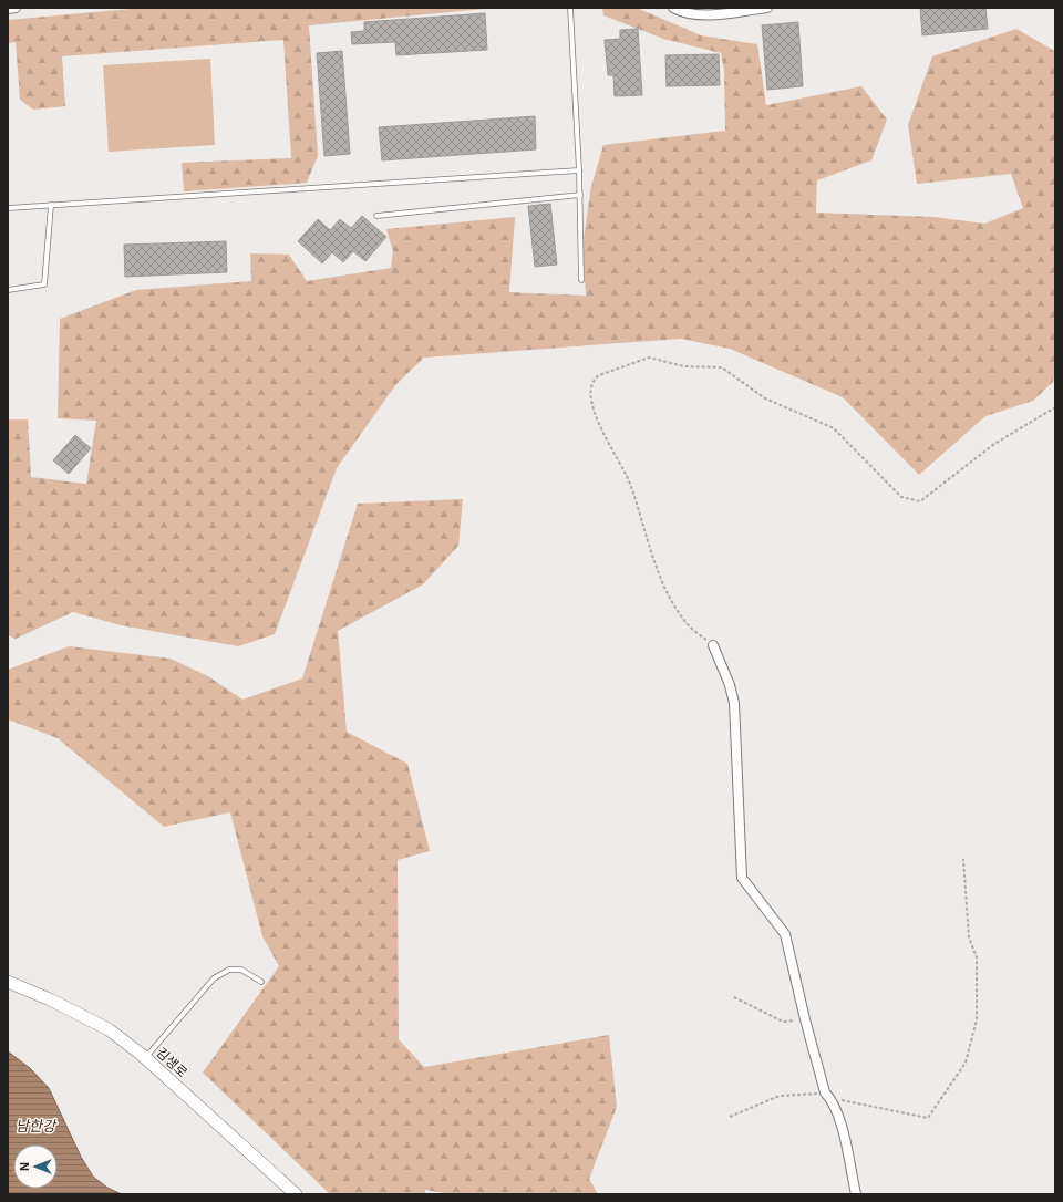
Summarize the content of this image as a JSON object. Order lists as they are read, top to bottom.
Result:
{
  "streets": {
    "street": ["김생로"]
  },
  "water": ["남한강"],
  "north": "left"
}
